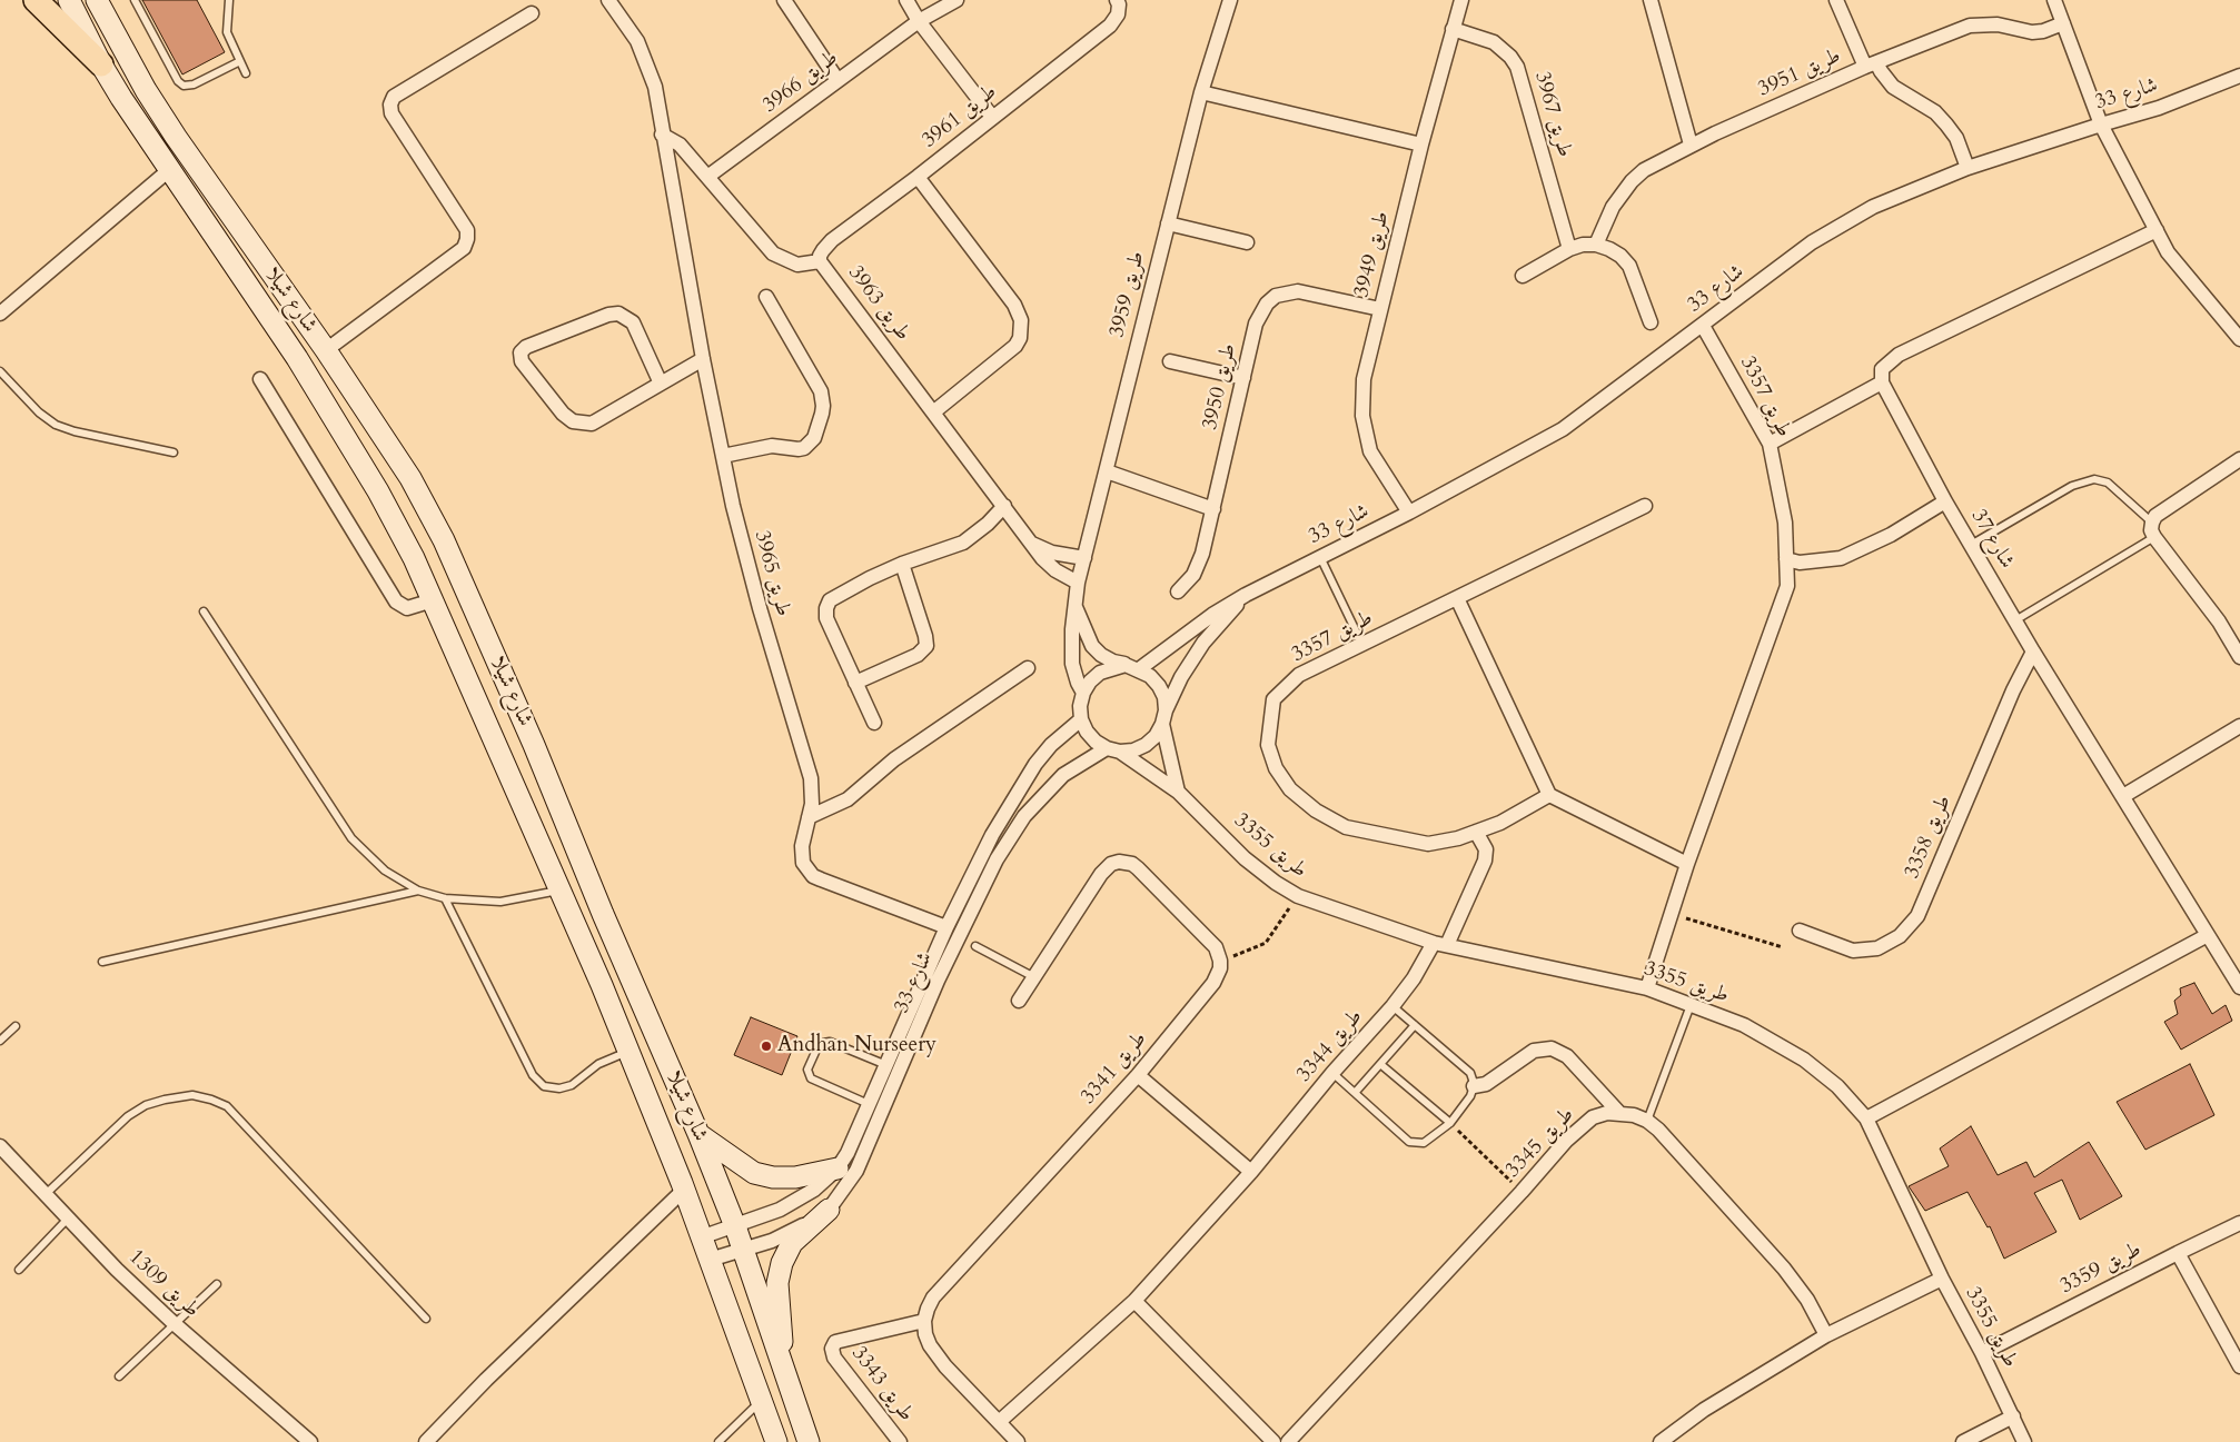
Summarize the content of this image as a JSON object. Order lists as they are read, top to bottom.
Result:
{
  "streets": {
    "main road": ["شارع شيلا"],
    "street": [
      "طريق 3951",
      "طريق 3966",
      "شارع 33",
      "طريق 3967",
      "طريق 3961",
      "طريق 3949",
      "طريق 3959",
      "طريق 3963",
      "طريق 3950",
      "طريق 3357",
      "شارع 37",
      "طريق 3965",
      "طريق 3358",
      "طريق 3355",
      "طريق 3344",
      "طريق 3341",
      "طريق 3345",
      "طريق 3359",
      "طريق 1309",
      "طريق 3343"
    ]
  },
  "crossings": [
    ["طريق 3966", "طريق 3963"],
    ["شارع 33", "طريق 3949"],
    ["شارع 33", "طريق 3959"],
    ["شارع 33", "شارع شيلا"],
    ["شارع 33", "طريق 3357"],
    ["شارع 33", "طريق 3965"],
    ["شارع 33", "طريق 3355"],
    ["طريق 3967", "طريق 3949"],
    ["طريق 3961", "طريق 3963"],
    ["طريق 3949", "طريق 3950"],
    ["طريق 3959", "طريق 3963"],
    ["طريق 3959", "طريق 3355"],
    ["طريق 3963", "طريق 3965"],
    ["طريق 3357", "طريق 3355"],
    ["طريق 3357", "طريق 3344"],
    ["شارع 37", "طريق 3358"],
    ["طريق 3355", "طريق 3344"],
    ["طريق 3355", "طريق 3359"],
    ["طريق 3341", "طريق 3343"]
  ],
  "places": ["Andhan Nurseery"]
}
